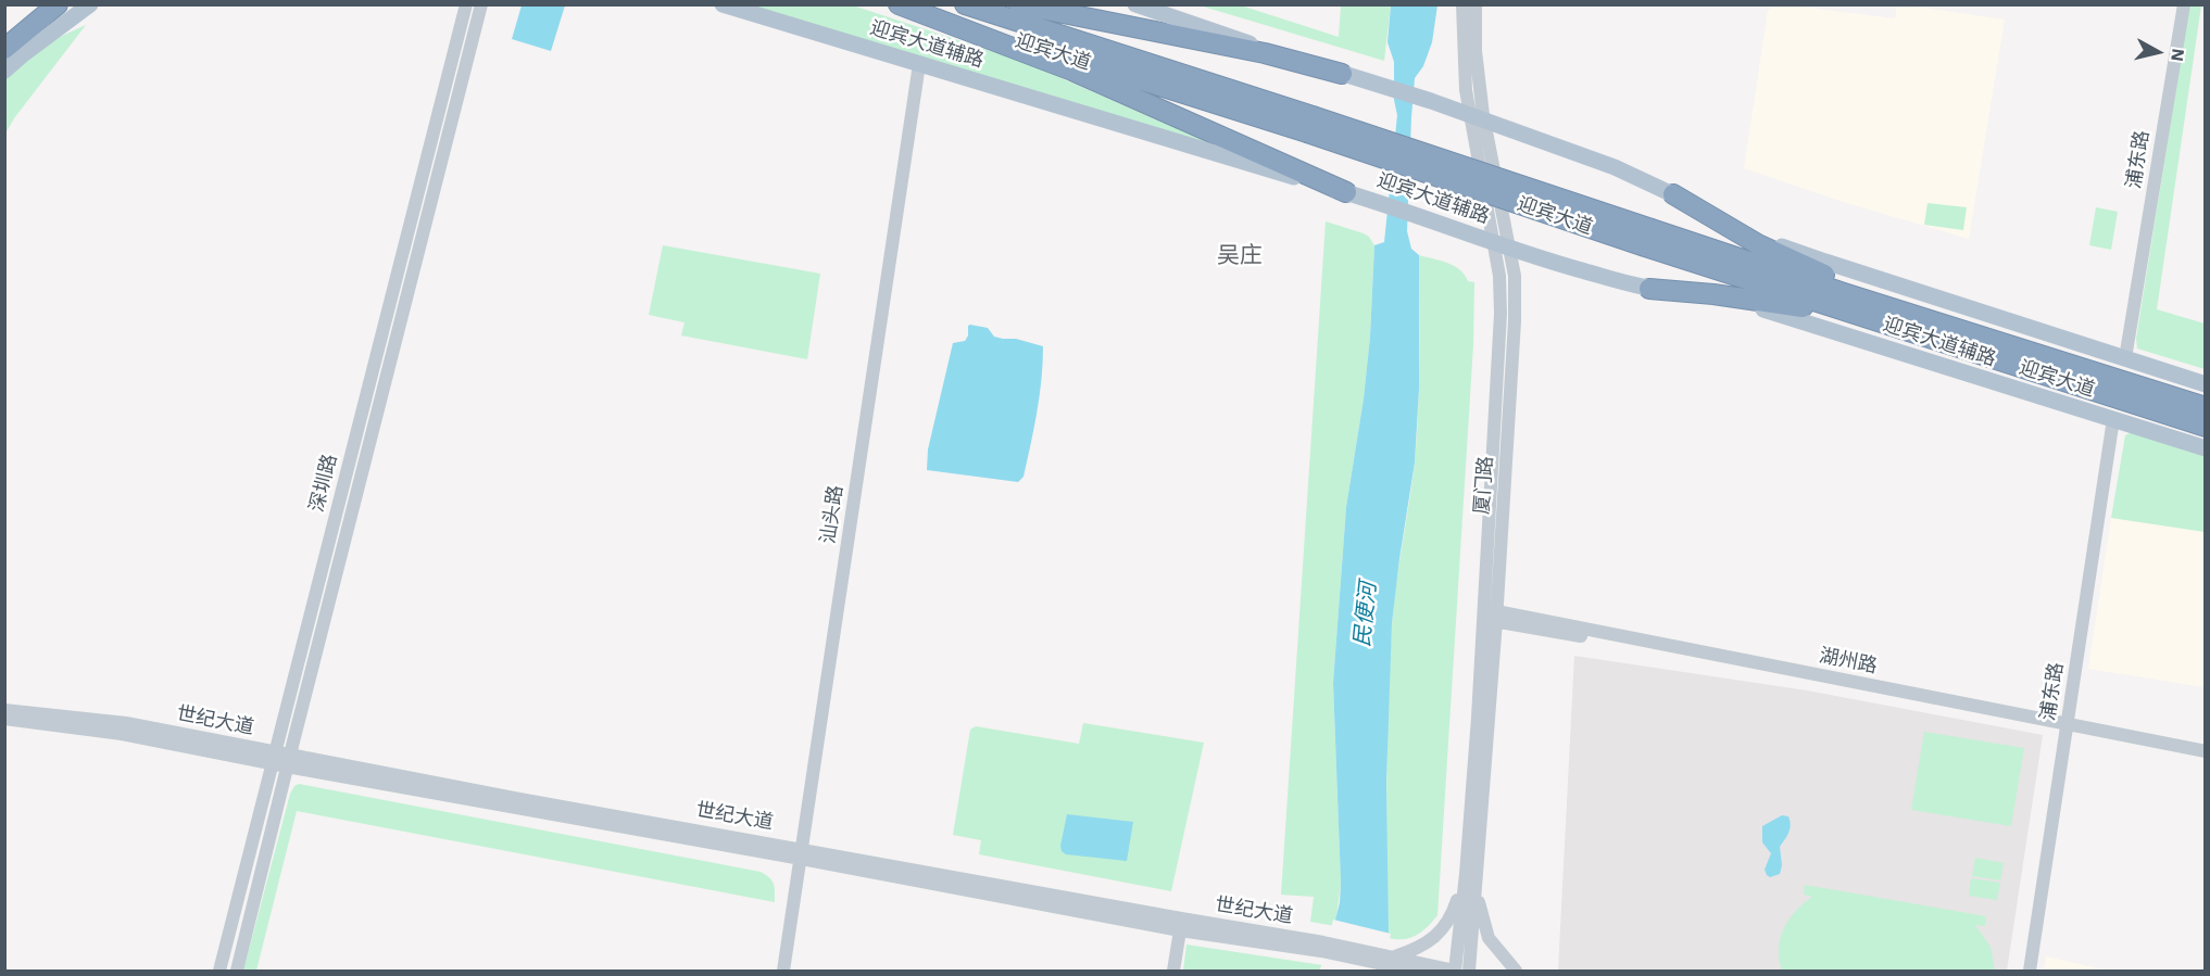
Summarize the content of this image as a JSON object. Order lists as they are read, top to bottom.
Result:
{
  "streets": {
    "highway": ["迎宾大道"],
    "main road": ["迎宾大道辅路"],
    "street": [
      "浦东路",
      "深圳路",
      "厦门路",
      "汕头路",
      "湖州路",
      "世纪大道"
    ]
  },
  "crossings": [
    ["迎宾大道辅路", "浦东路"],
    ["迎宾大道辅路", "厦门路"],
    ["迎宾大道辅路", "汕头路"],
    ["浦东路", "湖州路"],
    ["深圳路", "世纪大道"],
    ["厦门路", "湖州路"],
    ["厦门路", "世纪大道"],
    ["汕头路", "世纪大道"]
  ],
  "districts": ["吴庄"],
  "water": ["民便河"],
  "north": "right"
}
